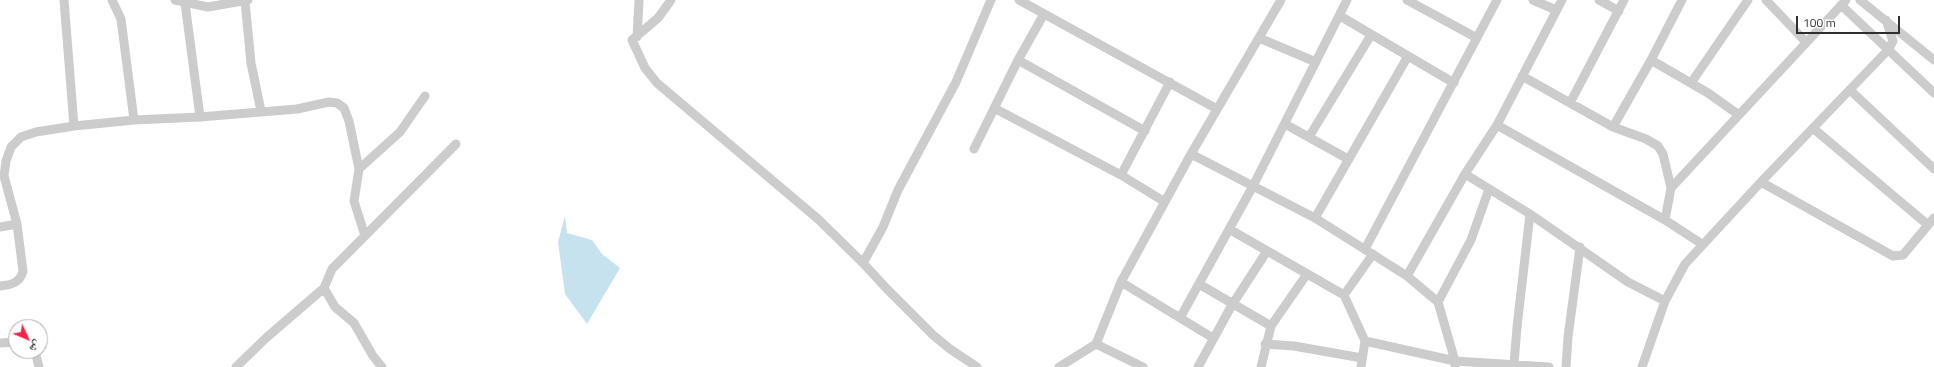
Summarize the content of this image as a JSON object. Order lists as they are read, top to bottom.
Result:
{
  "scale_bar": "100 m",
  "north": "bottom right"
}
